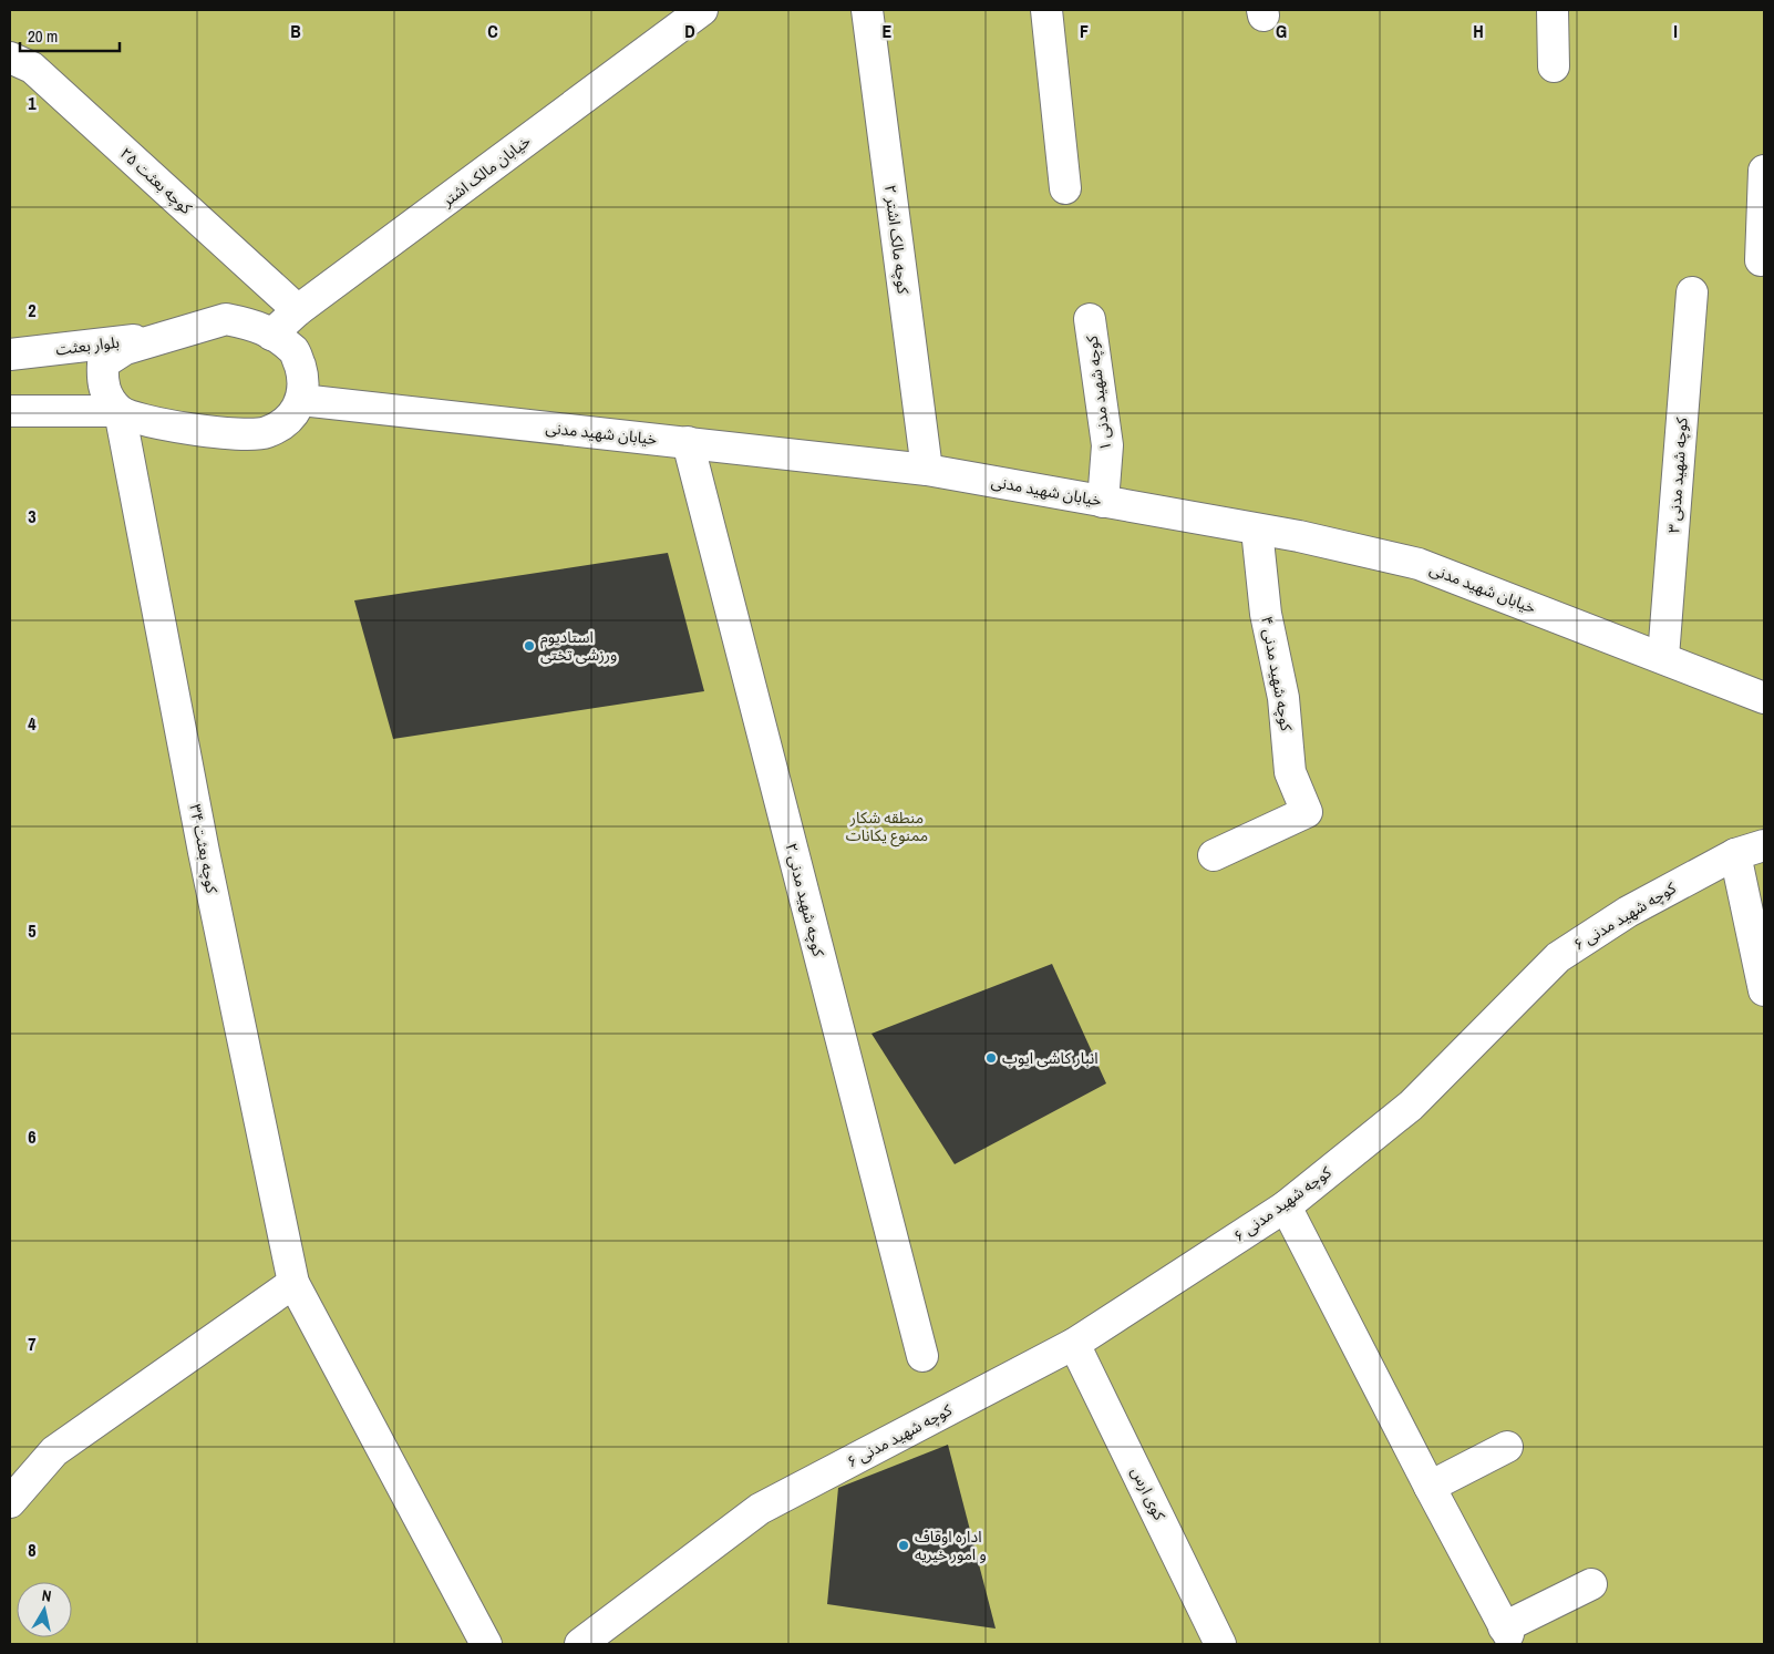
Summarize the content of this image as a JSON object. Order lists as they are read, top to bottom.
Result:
{
  "streets": {
    "street": [
      "خیابان مالک اشتر",
      "کوچه بعثت ۲۵",
      "کوچه مالک اشتر ۲",
      "بلوار بعثت",
      "کوچه شهید مدنی ۱",
      "خیابان شهید مدنی",
      "کوچه شهید مدنی ۳",
      "کوچه شهید مدنی ۴",
      "کوچه بعثت ۳۴",
      "کوچه شهید مدنی ۲",
      "کوچه شهید مدنی ۶",
      "کوی ارس"
    ]
  },
  "crossings": [
    ["خیابان مالک اشتر", "کوچه بعثت ۲۵"],
    ["کوچه مالک اشتر ۲", "خیابان شهید مدنی"],
    ["کوچه شهید مدنی ۱", "خیابان شهید مدنی"],
    ["خیابان شهید مدنی", "کوچه شهید مدنی ۳"],
    ["خیابان شهید مدنی", "کوچه شهید مدنی ۴"],
    ["خیابان شهید مدنی", "کوچه شهید مدنی ۲"],
    ["کوچه شهید مدنی ۶", "کوی ارس"]
  ],
  "parks": ["منطقه شکار ممنوع یکانات"],
  "places": ["استادیوم ورزشی تختی", "انبار کاشی ایوب", "اداره اوقاف و امور خیریه"],
  "scale_bar": "20 m",
  "north": "top",
  "grid": {
    "columns": [
      "B",
      "C",
      "D",
      "E",
      "F",
      "G",
      "H",
      "I"
    ],
    "rows": [
      "1",
      "2",
      "3",
      "4",
      "5",
      "6",
      "7",
      "8"
    ]
  }
}
